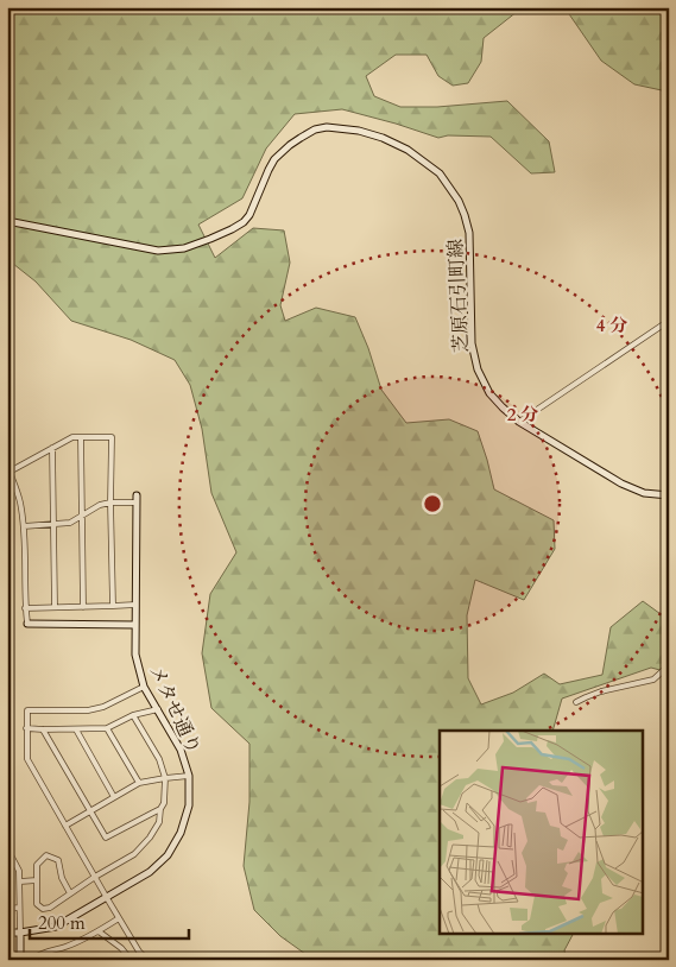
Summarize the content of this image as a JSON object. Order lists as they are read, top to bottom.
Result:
{
  "streets": {
    "main road": ["芝原石引町線", "メタせ通り"]
  },
  "scale_bar": "200 m",
  "rings": ["4 分", "2 分"]
}
